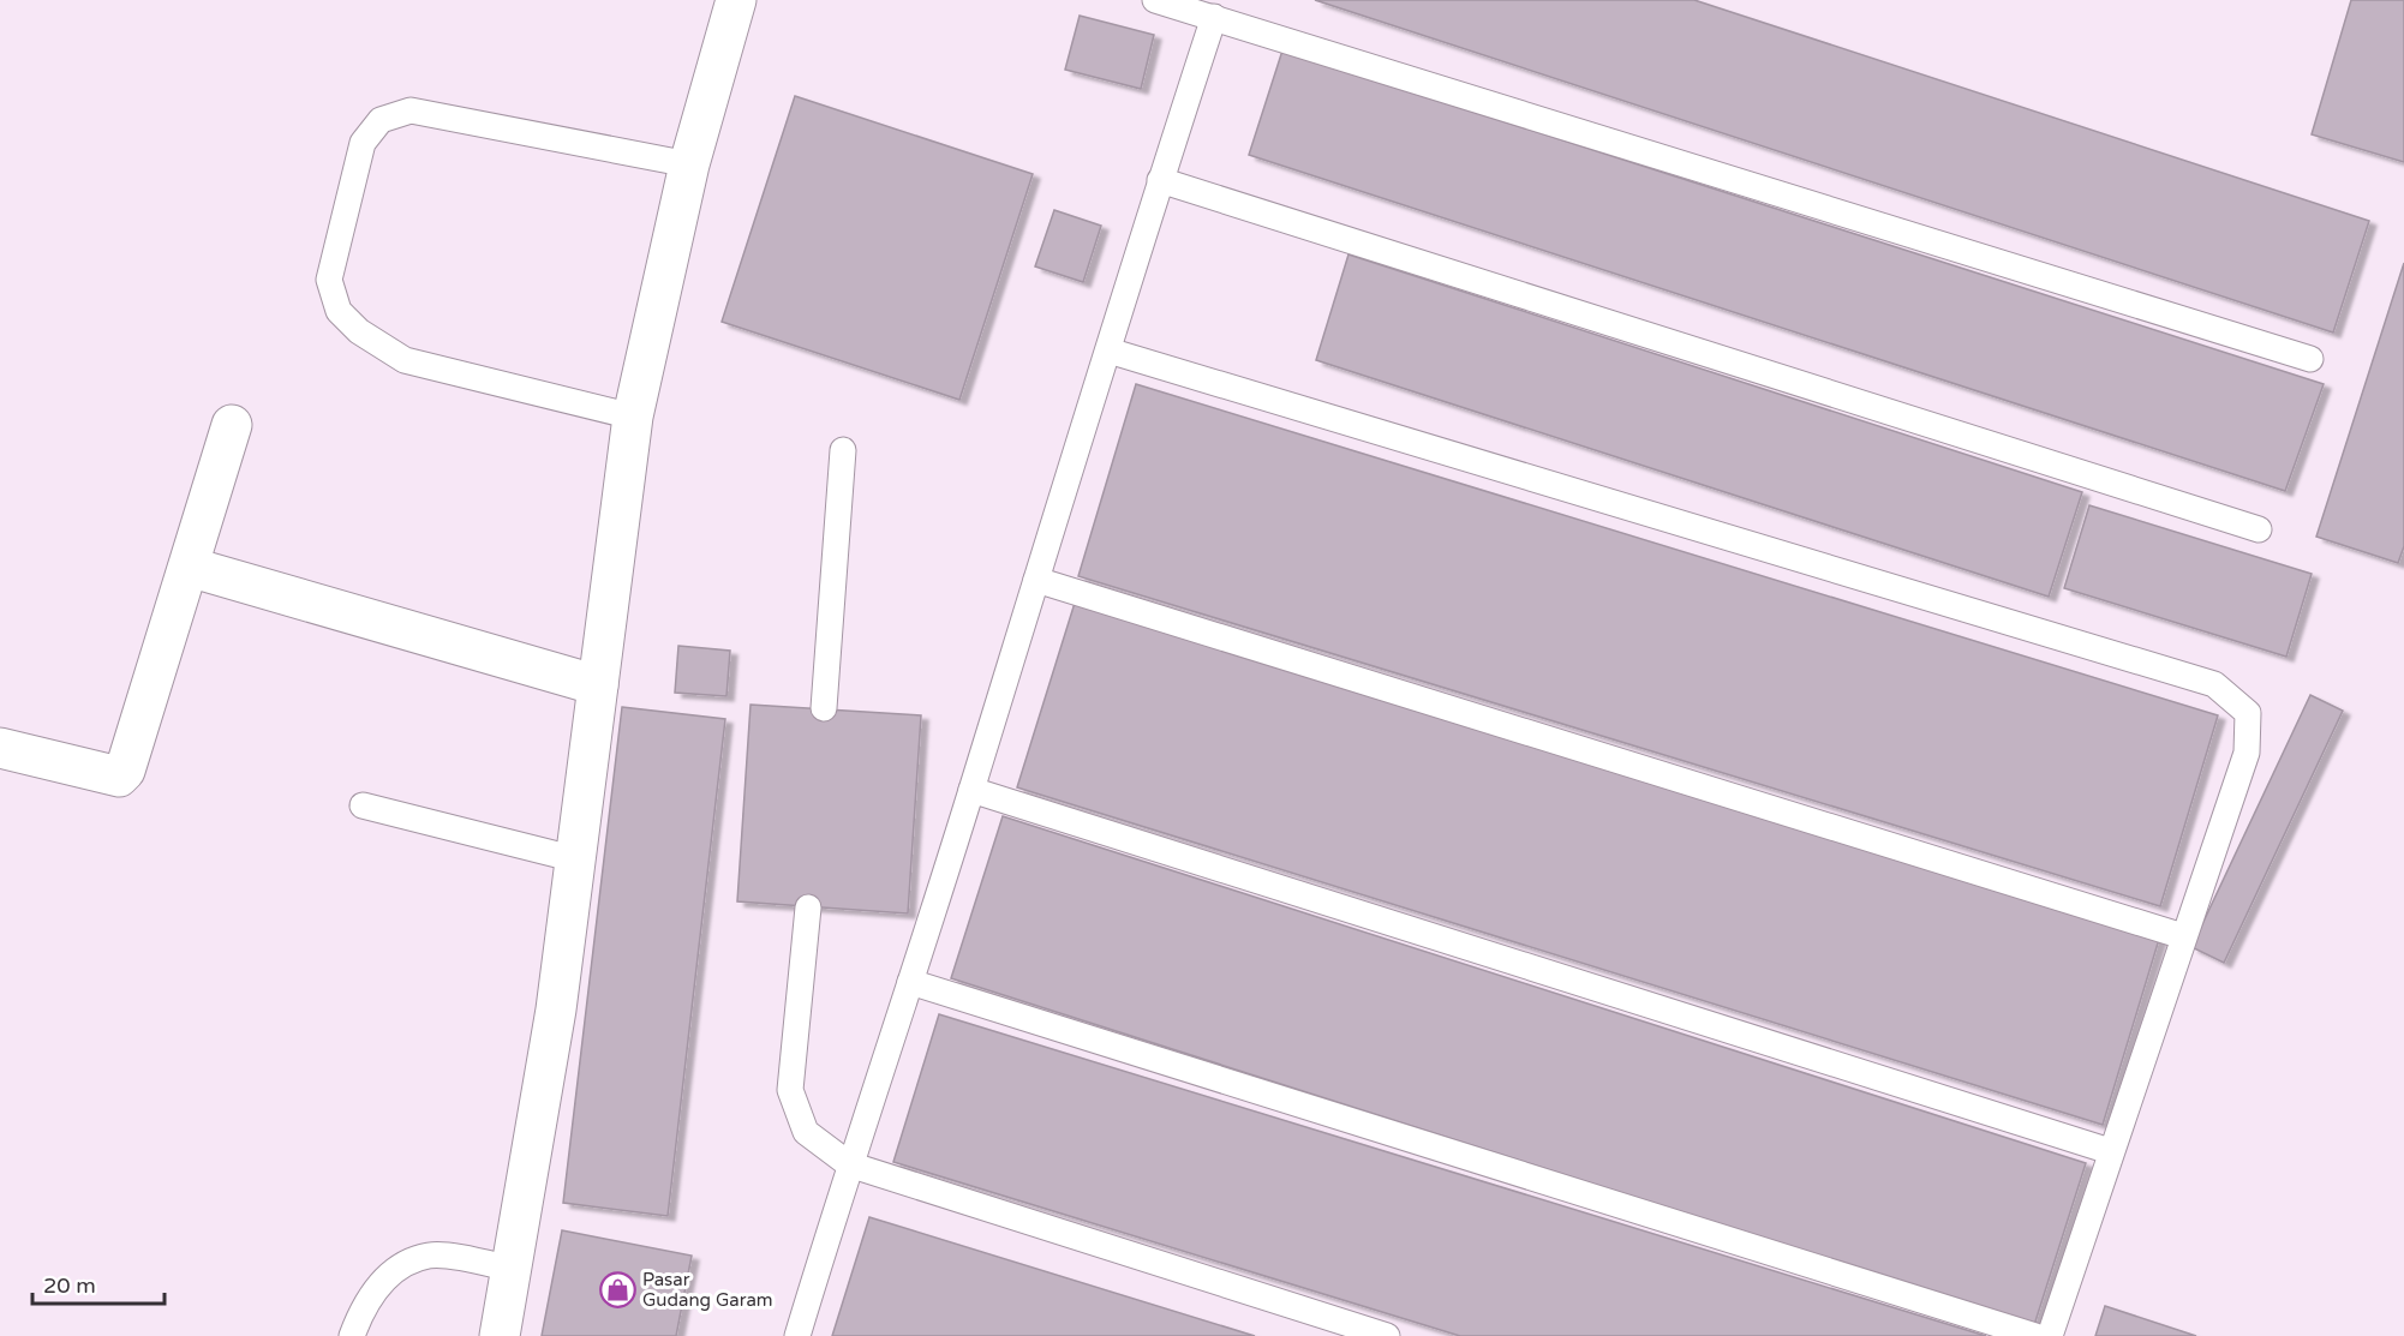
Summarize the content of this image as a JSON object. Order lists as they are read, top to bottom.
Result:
{
  "places": {
    "shop": ["Pasar Gudang Garam"]
  },
  "scale_bar": "20 m"
}
